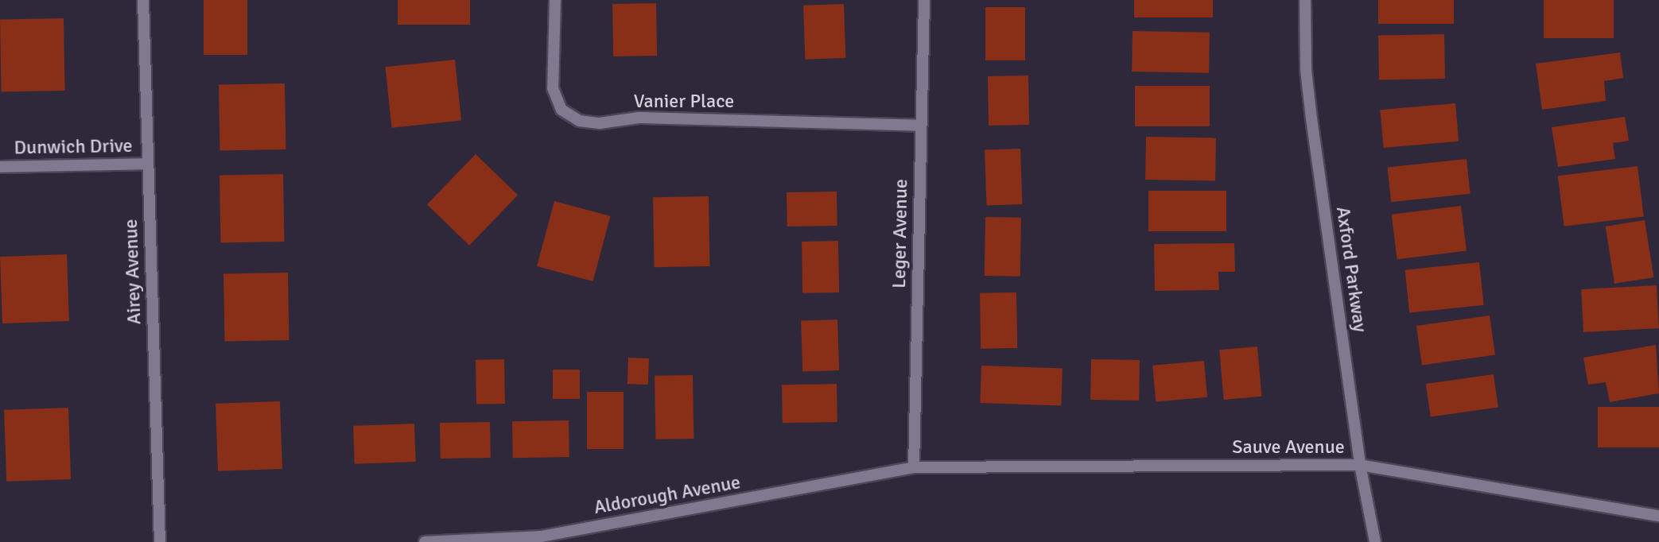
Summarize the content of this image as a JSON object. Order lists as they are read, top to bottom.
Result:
{
  "streets": {
    "street": [
      "Vanier Place",
      "Dunwich Drive",
      "Leger Avenue",
      "Axford Parkway",
      "Airey Avenue",
      "Sauve Avenue",
      "Aldorough Avenue"
    ]
  },
  "crossings": [
    ["Vanier Place", "Leger Avenue"],
    ["Dunwich Drive", "Airey Avenue"],
    ["Leger Avenue", "Sauve Avenue"],
    ["Leger Avenue", "Aldorough Avenue"],
    ["Axford Parkway", "Sauve Avenue"],
    ["Sauve Avenue", "Aldorough Avenue"]
  ]
}
